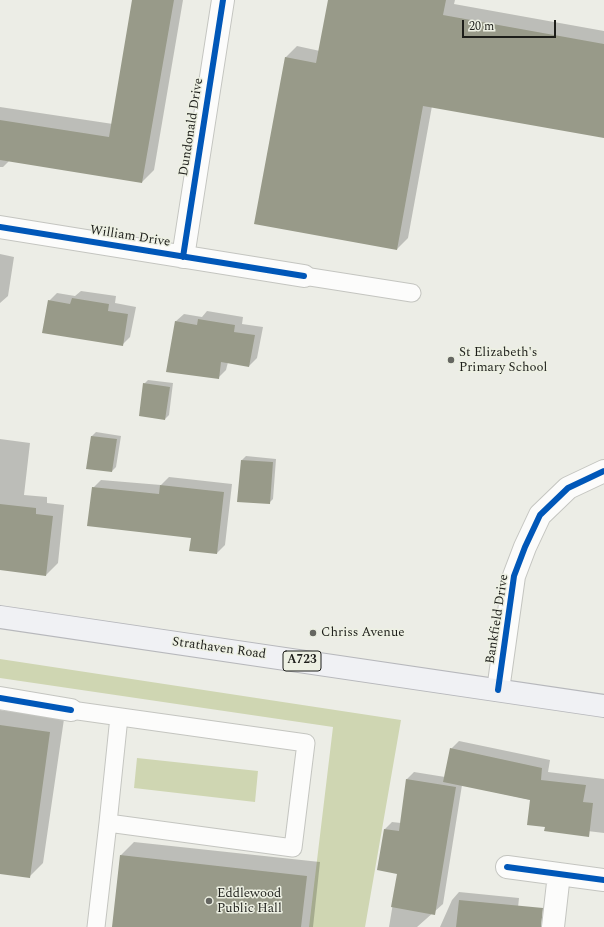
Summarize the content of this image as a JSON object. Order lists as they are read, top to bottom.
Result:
{
  "streets": {
    "main road": ["Strathaven Road", "A723"],
    "street": ["Dundonald Drive", "William Drive", "Bankfield Drive"]
  },
  "crossings": [
    ["Dundonald Drive", "William Drive"],
    ["Bankfield Drive", "Strathaven Road"]
  ],
  "places": ["St Elizabeth's Primary School", "Chriss Avenue", "Eddlewood Public Hall"],
  "scale_bar": "20 m"
}
